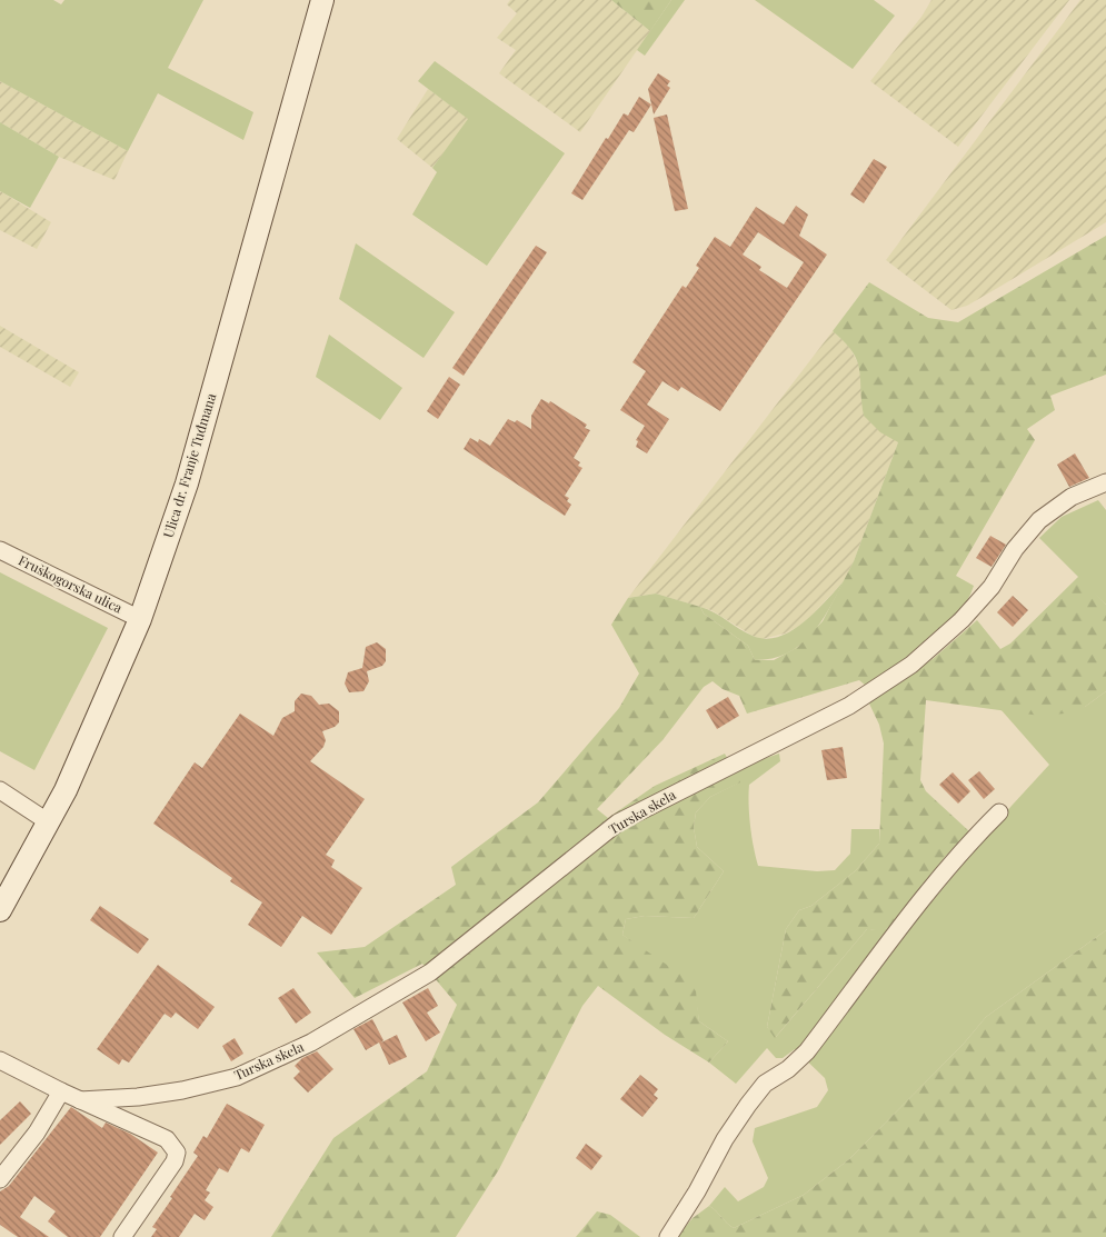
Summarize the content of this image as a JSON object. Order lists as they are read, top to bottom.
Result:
{
  "streets": {
    "main road": ["Ulica dr. Franje Tuđmana"],
    "street": ["Fruškogorska ulica", "Turska skela"]
  },
  "crossings": [
    ["Ulica dr. Franje Tuđmana", "Fruškogorska ulica"]
  ]
}
